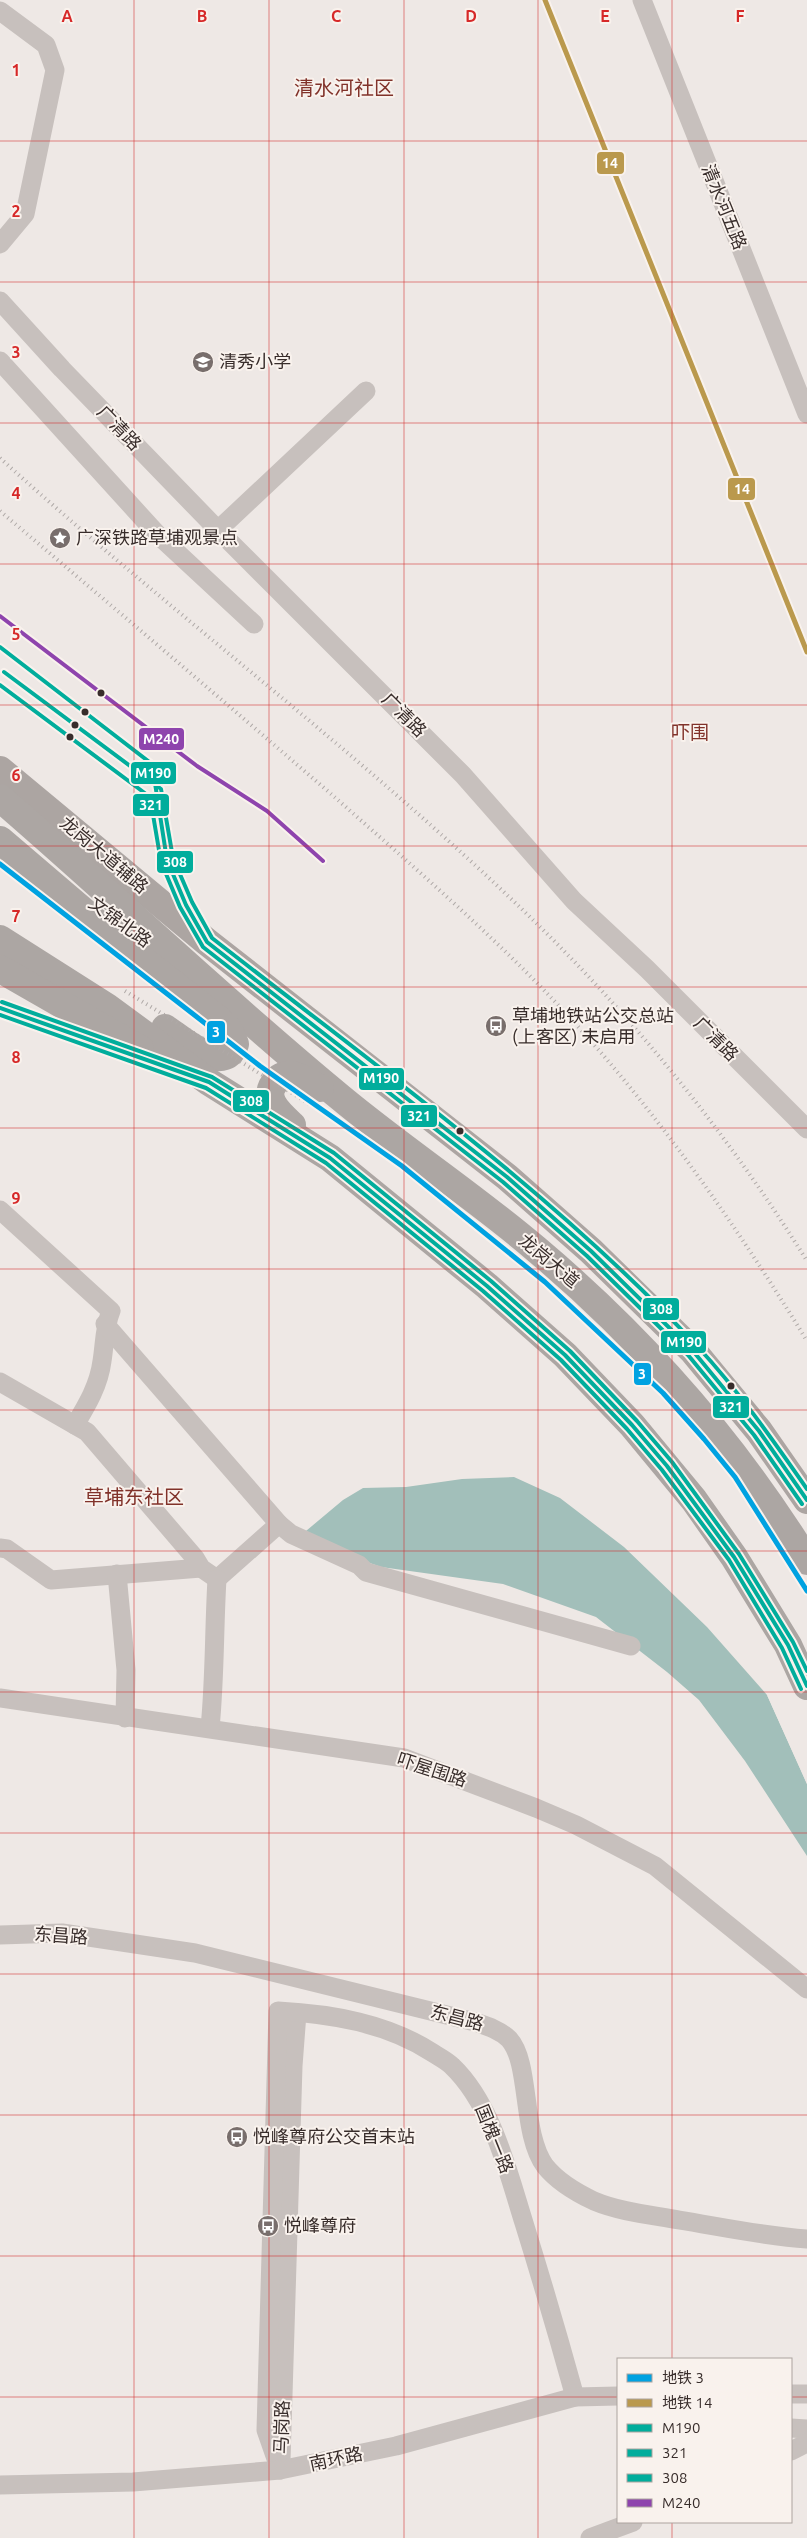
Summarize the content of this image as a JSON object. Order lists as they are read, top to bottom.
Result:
{
  "streets": {
    "highway": ["文锦北路", "龙岗大道"],
    "main road": ["龙岗大道辅路"],
    "street": [
      "清水河五路",
      "广清路",
      "吓屋围路",
      "东昌路",
      "国槐一路",
      "马岗路",
      "南环路"
    ]
  },
  "crossings": [
    ["龙岗大道辅路", "龙岗大道"],
    ["文锦北路", "龙岗大道"],
    ["国槐一路", "马岗路"],
    ["国槐一路", "南环路"],
    ["马岗路", "南环路"]
  ],
  "districts": ["清水河社区", "吓围", "草埔东社区"],
  "places": {
    "school or university": ["清秀小学"],
    "place": ["广深铁路草埔观景点"],
    "bus stop": ["草埔地铁站公交总站 (上客区) 未启用", "悦峰尊府公交首末站", "悦峰尊府"]
  },
  "lines": [
    "metro line 14",
    "transit line M240",
    "transit line M190",
    "transit line 308",
    "transit line 321",
    "metro line 3"
  ],
  "legend": [
    "地铁 3",
    "地铁 14",
    "M190",
    "321",
    "308",
    "M240"
  ],
  "grid": {
    "columns": [
      "A",
      "B",
      "C",
      "D",
      "E",
      "F"
    ],
    "rows": [
      "1",
      "2",
      "3",
      "4",
      "5",
      "6",
      "7",
      "8",
      "9"
    ]
  }
}
